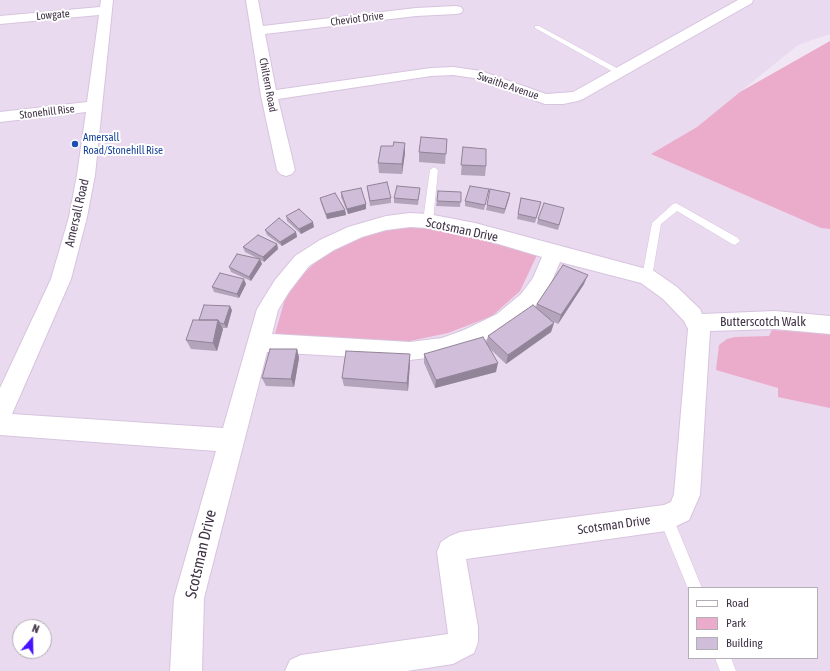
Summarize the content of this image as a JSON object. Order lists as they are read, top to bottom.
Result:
{
  "streets": {
    "street": [
      "Lowgate",
      "Cheviot Drive",
      "Chiltern Road",
      "Swaithe Avenue",
      "Stonehill Rise",
      "Amersall Road",
      "Scotsman Drive",
      "Butterscotch Walk"
    ]
  },
  "crossings": [
    ["Lowgate", "Amersall Road"],
    ["Cheviot Drive", "Chiltern Road"],
    ["Chiltern Road", "Swaithe Avenue"],
    ["Stonehill Rise", "Amersall Road"],
    ["Scotsman Drive", "Butterscotch Walk"]
  ],
  "places": ["Amersall Road/Stonehill Rise"],
  "legend": ["Road", "Park", "Building"],
  "north": "top"
}
